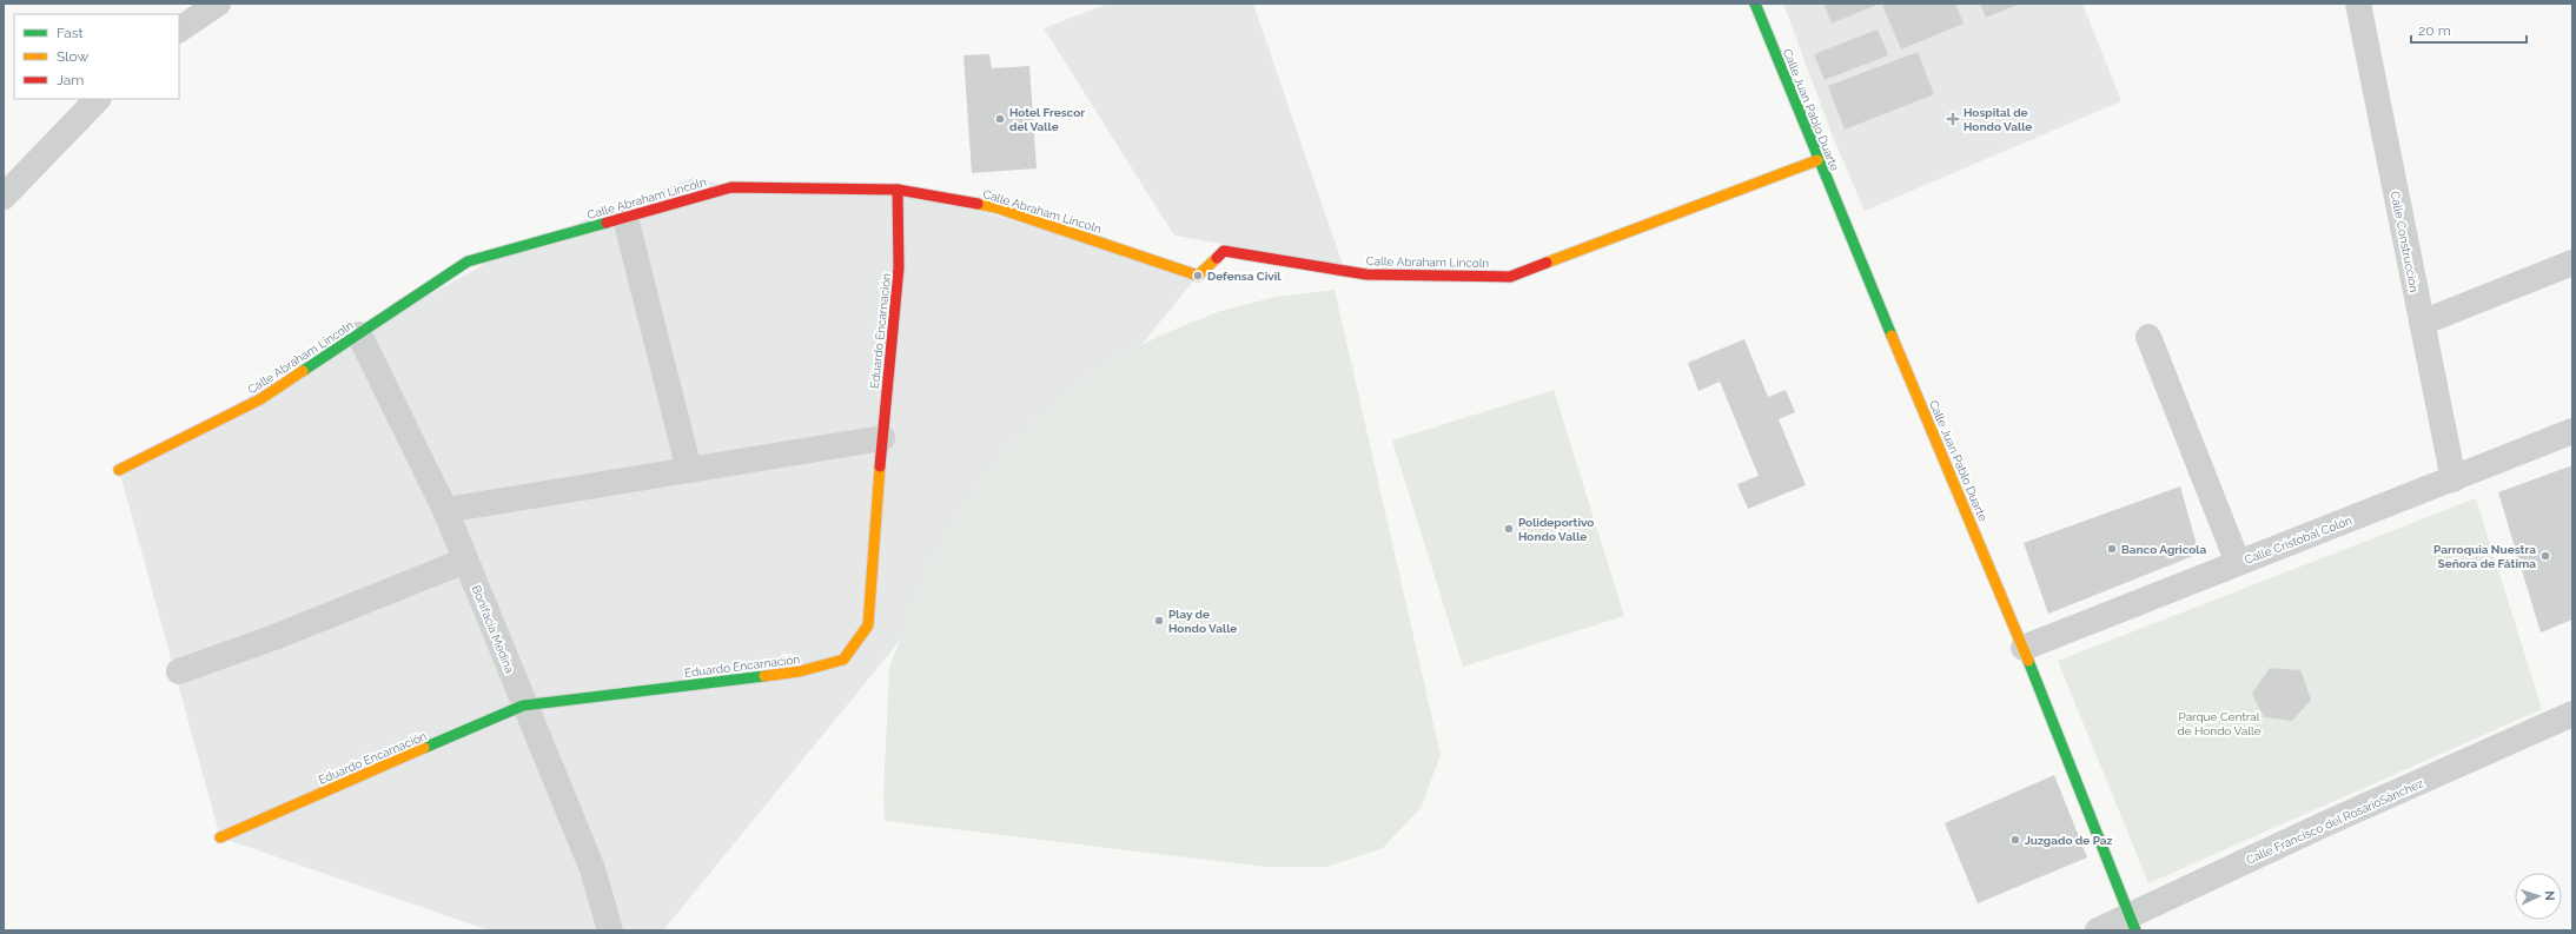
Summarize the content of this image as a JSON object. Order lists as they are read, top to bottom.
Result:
{
  "streets": {
    "street": [
      "Calle Juan Pablo Duarte",
      "Calle Abraham Lincoln",
      "Calle Construcción",
      "Eduardo Encarnación",
      "Calle Cristóbal Colón",
      "Bonifacia Medina",
      "Calle Francisco del RosarioSánchez"
    ]
  },
  "crossings": [
    ["Calle Juan Pablo Duarte", "Calle Abraham Lincoln"],
    ["Calle Juan Pablo Duarte", "Calle Cristóbal Colón"],
    ["Calle Juan Pablo Duarte", "Calle Francisco del RosarioSánchez"],
    ["Calle Abraham Lincoln", "Eduardo Encarnación"],
    ["Calle Abraham Lincoln", "Bonifacia Medina"],
    ["Calle Construcción", "Calle Cristóbal Colón"],
    ["Eduardo Encarnación", "Bonifacia Medina"]
  ],
  "parks": ["Parque Central de Hondo Valle"],
  "places": {
    "other": [
      "Hotel Frescor del Valle",
      "Defensa Civil",
      "Polideportivo Hondo Valle",
      "Banco Agricola",
      "Parroquia Nuestra Señora de Fátima",
      "Play de Hondo Valle",
      "Juzgado de Paz"
    ],
    "health": ["Hospital de Hondo Valle"]
  },
  "legend": ["Fast", "Slow", "Jam"],
  "scale_bar": "20 m",
  "north": "right"
}
